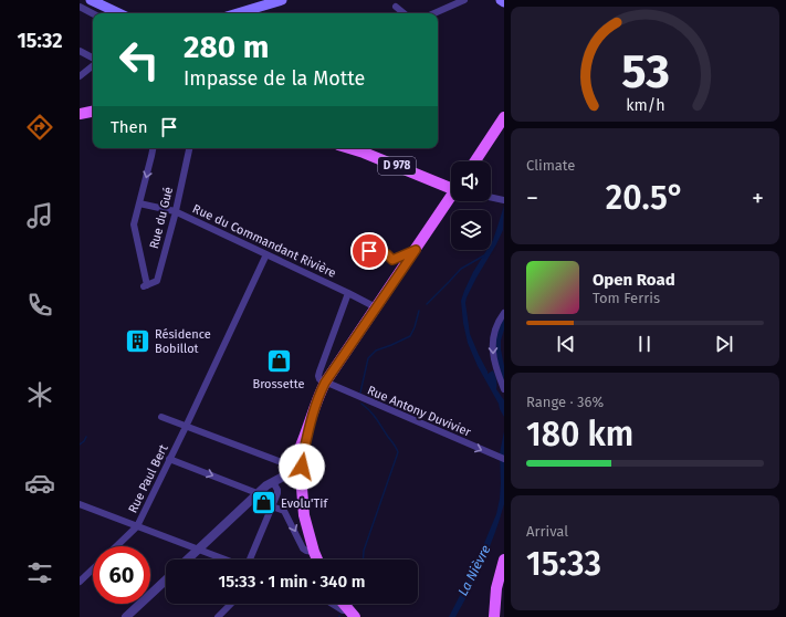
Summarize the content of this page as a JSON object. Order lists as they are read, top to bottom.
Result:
{
  "streets": {
    "main road": ["D 978"],
    "street": [
      "Rue du Gué",
      "Rue du Commandant Rivière",
      "Rue Antony Duvivier",
      "Rue Paul Bert"
    ]
  },
  "crossings": [
    ["Rue du Gué", "Rue du Commandant Rivière"],
    ["Rue du Commandant Rivière", "Rue Paul Bert"]
  ],
  "one_way": ["Rue Antony Duvivier"],
  "water": ["La Nièvre"],
  "places": {
    "building": ["Résidence Bobillot"],
    "shop": ["Brossette", "Evolu'Tif"]
  },
  "page": {
    "tabs": "15:32",
    "turn": ["280 m", "Impasse de la Motte"],
    "then": "Then",
    "tile": [
      "Climate",
      ["Range · 36%", "180 km"],
      ["Arrival", "15:33"]
    ],
    "heat": ["−", "20.5°", "+"],
    "song": ["Open Road", "Tom Ferris"],
    "limit": "60",
    "trip": "15:33 · 1 min · 340 m",
    "gauge": ["53", "km/h"]
  }
}
